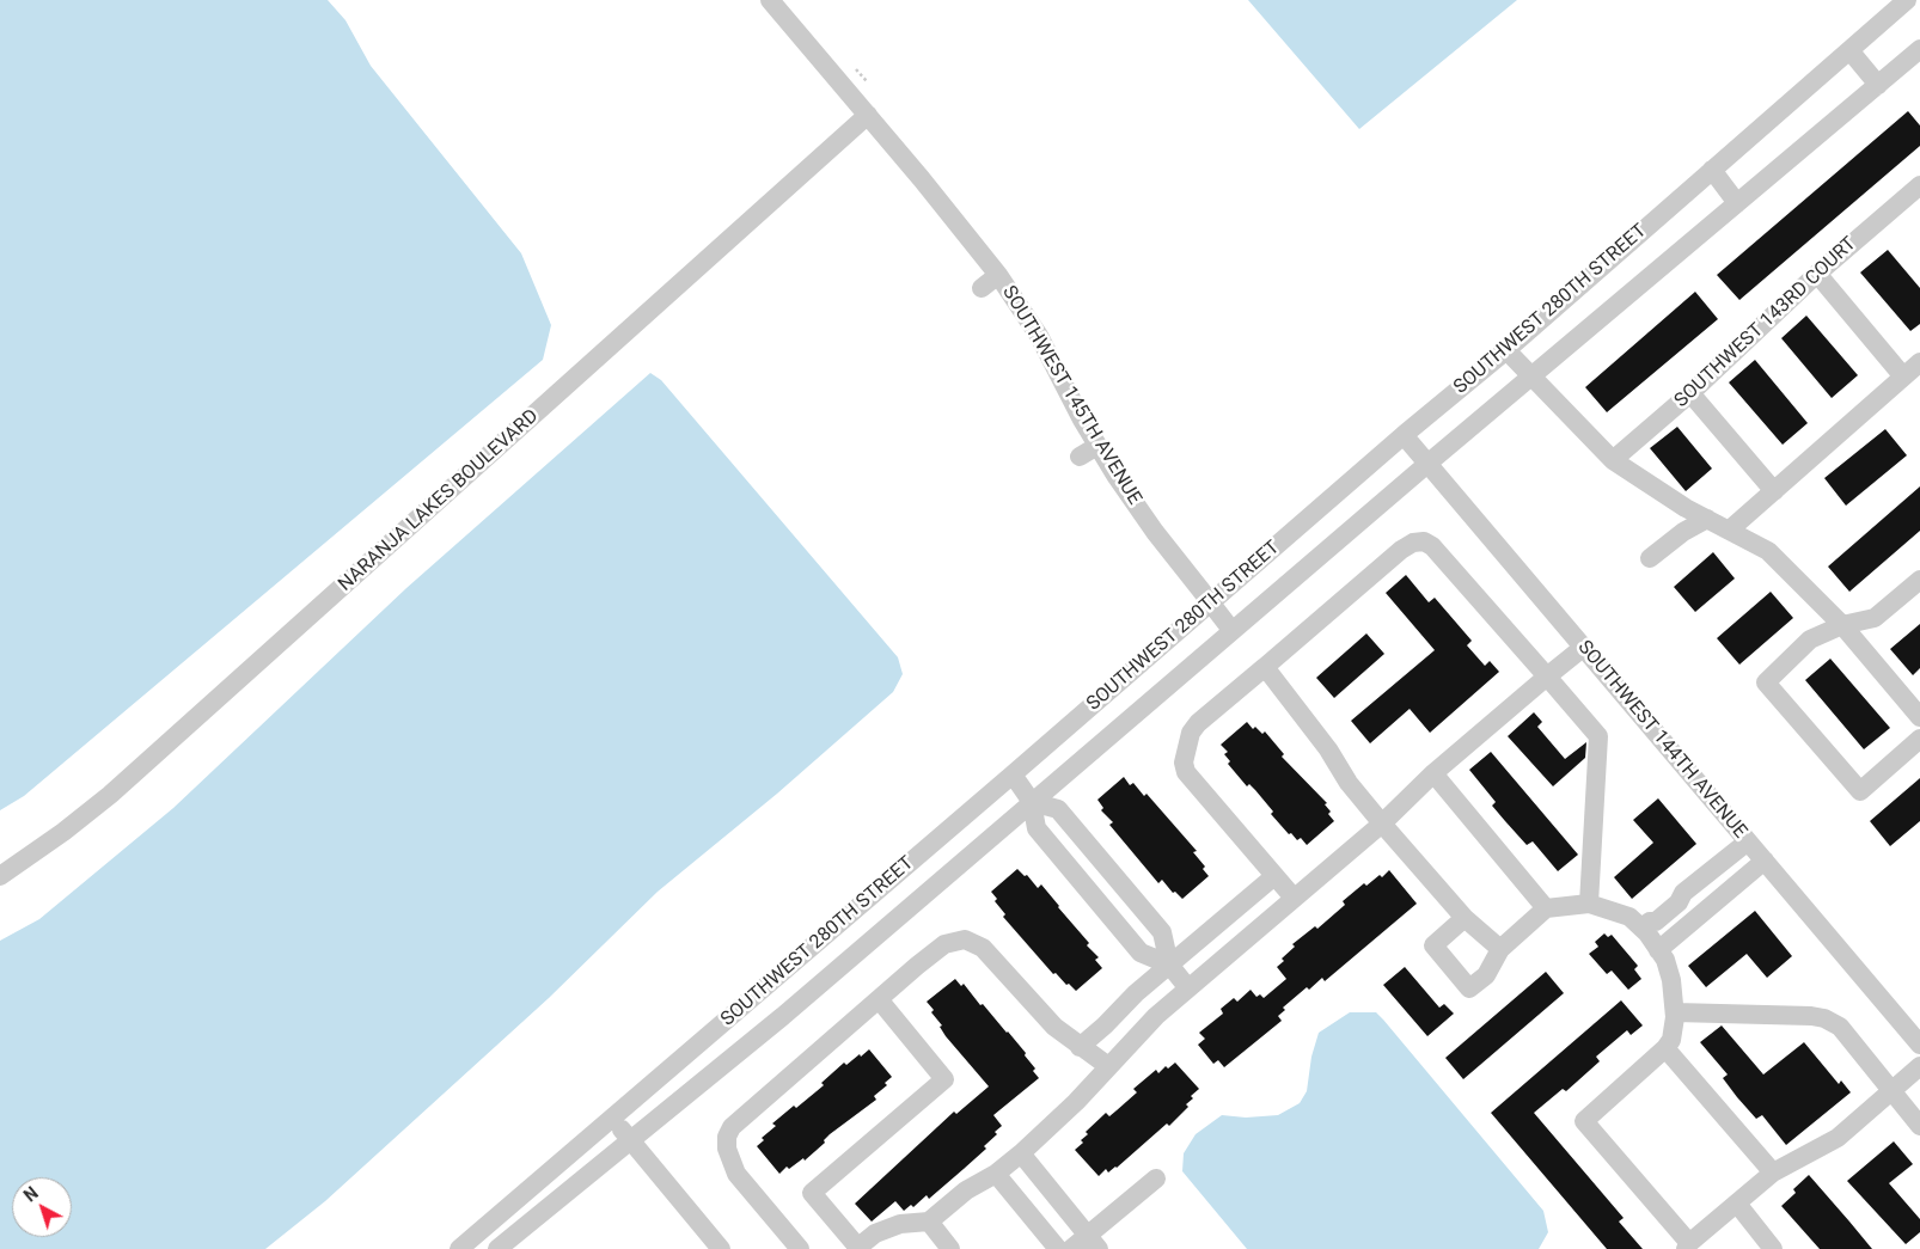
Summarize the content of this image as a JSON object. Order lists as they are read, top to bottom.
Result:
{
  "streets": {
    "street": [
      "SOUTHWEST 280TH STREET",
      "SOUTHWEST 143RD COURT",
      "SOUTHWEST 145TH AVENUE",
      "NARANJA LAKES BOULEVARD",
      "SOUTHWEST 144TH AVENUE"
    ]
  },
  "crossings": [
    ["SOUTHWEST 280TH STREET", "SOUTHWEST 145TH AVENUE"],
    ["SOUTHWEST 280TH STREET", "SOUTHWEST 144TH AVENUE"],
    ["SOUTHWEST 145TH AVENUE", "NARANJA LAKES BOULEVARD"]
  ],
  "north": "top left"
}
